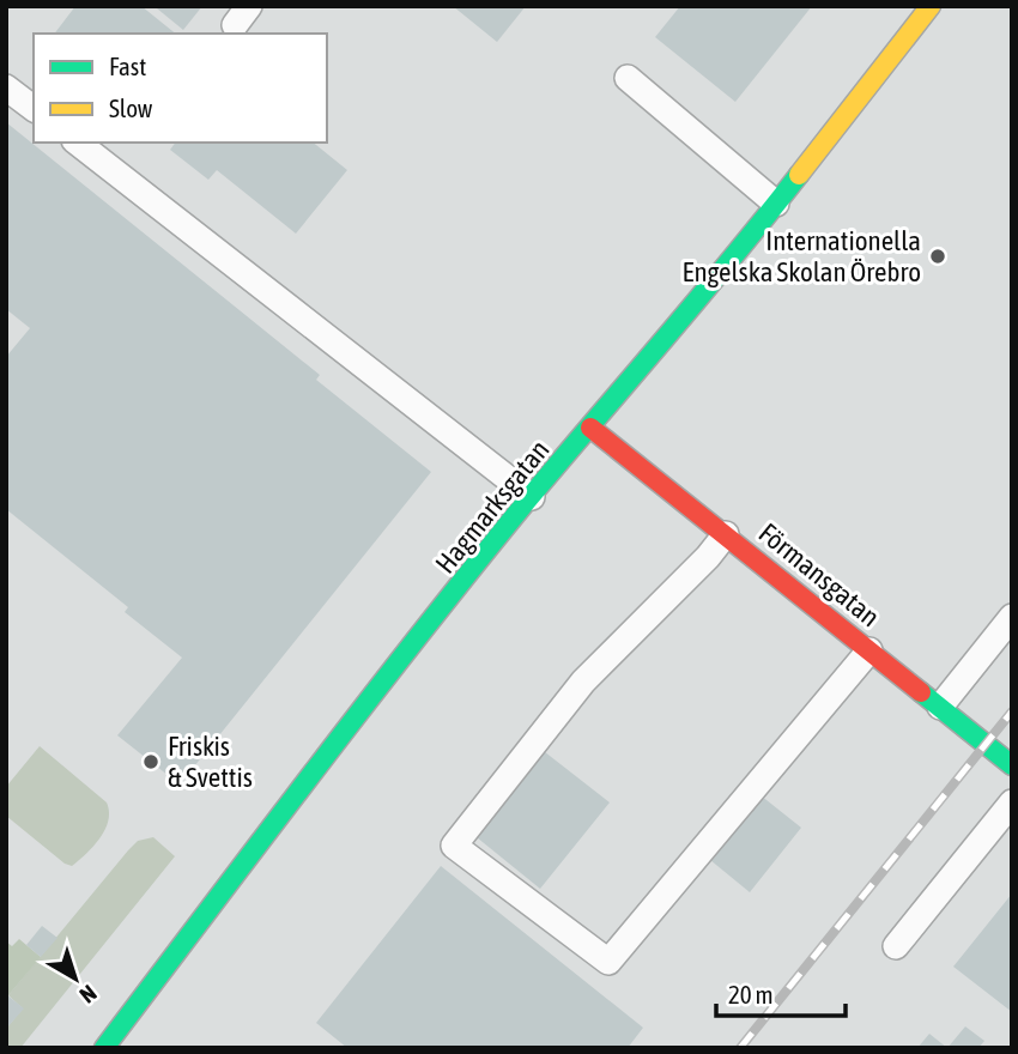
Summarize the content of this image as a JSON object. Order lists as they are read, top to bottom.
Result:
{
  "streets": {
    "street": ["Hagmarksgatan", "Förmansgatan"]
  },
  "crossings": [
    ["Hagmarksgatan", "Förmansgatan"]
  ],
  "places": ["Internationella Engelska Skolan Örebro", "Friskis & Svettis"],
  "legend": ["Fast", "Slow"],
  "scale_bar": "20 m",
  "north": "bottom right"
}
